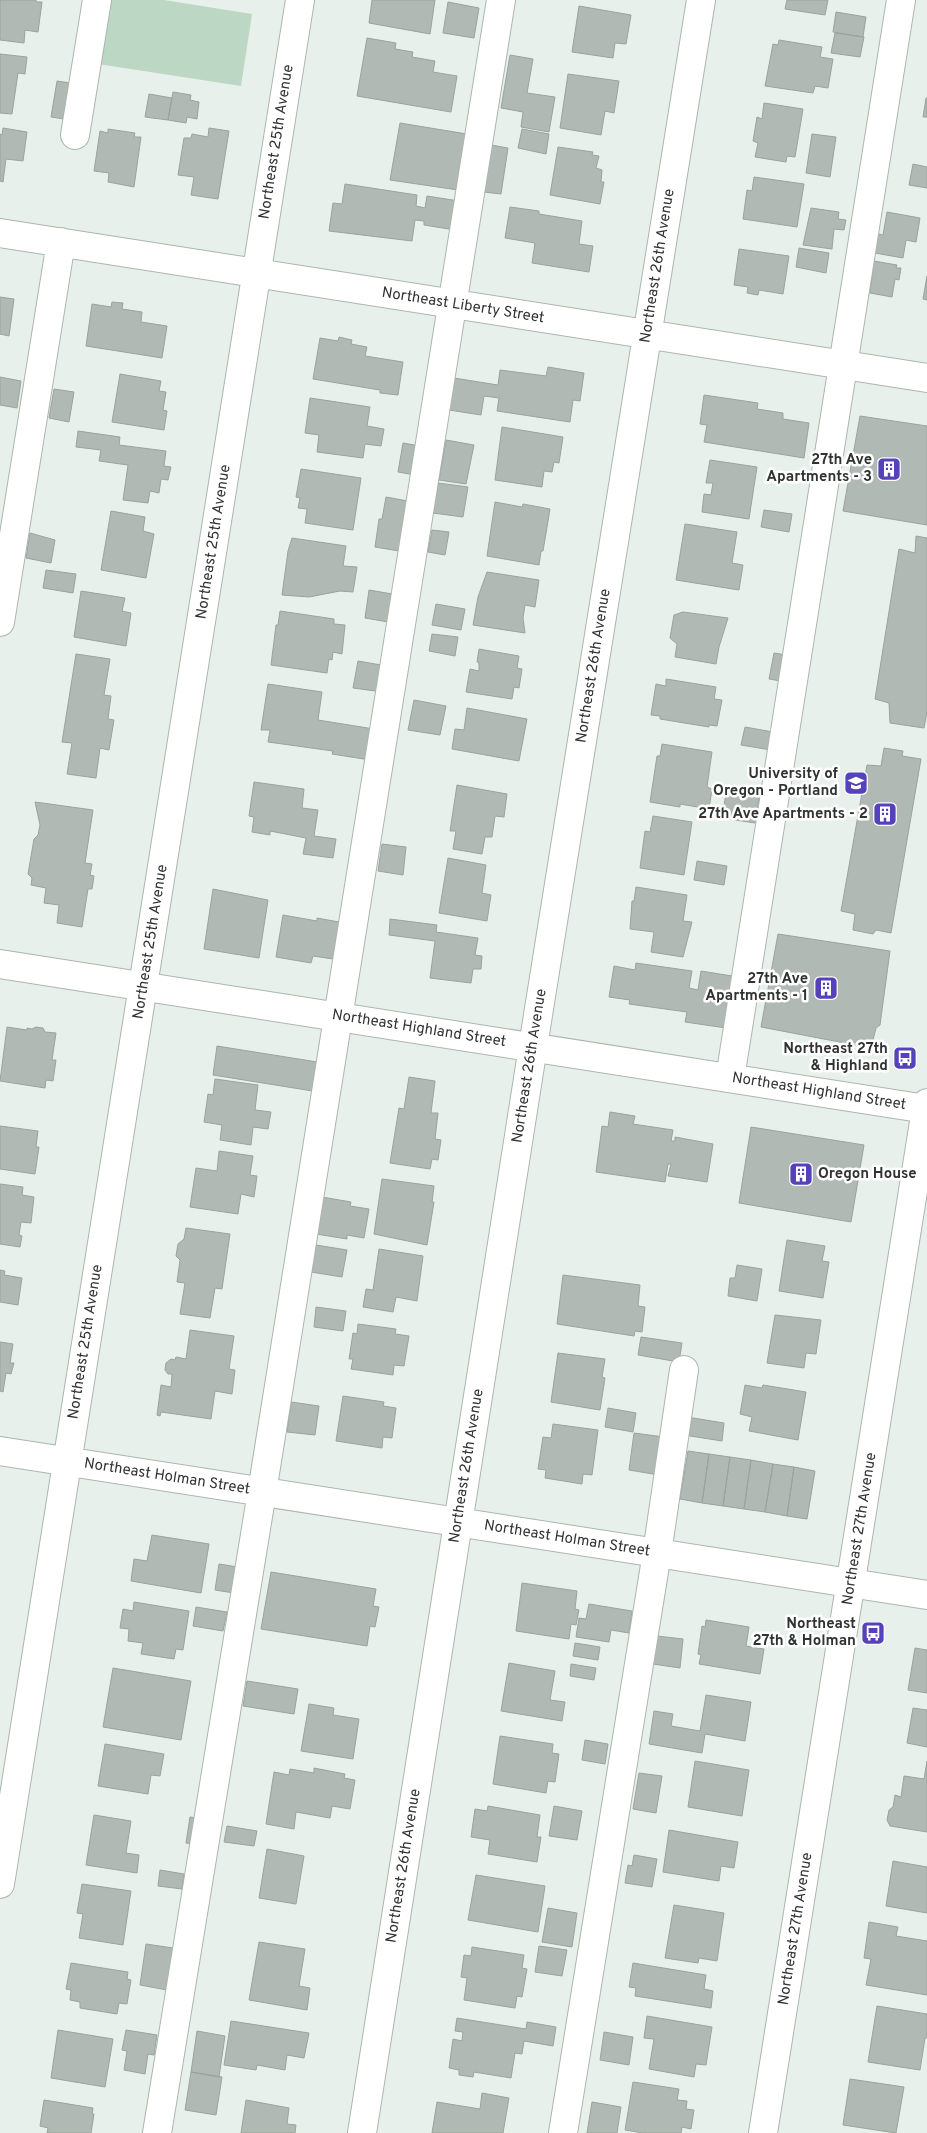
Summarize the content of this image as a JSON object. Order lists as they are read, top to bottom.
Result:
{
  "streets": {
    "street": [
      "Northeast 25th Avenue",
      "Northeast 26th Avenue",
      "Northeast Liberty Street",
      "Northeast Highland Street",
      "Northeast Holman Street",
      "Northeast 27th Avenue"
    ]
  },
  "crossings": [
    ["Northeast 25th Avenue", "Northeast Liberty Street"],
    ["Northeast 25th Avenue", "Northeast Highland Street"],
    ["Northeast 25th Avenue", "Northeast Holman Street"],
    ["Northeast 26th Avenue", "Northeast Liberty Street"],
    ["Northeast 26th Avenue", "Northeast Highland Street"],
    ["Northeast 26th Avenue", "Northeast Holman Street"],
    ["Northeast Highland Street", "Northeast 27th Avenue"],
    ["Northeast Holman Street", "Northeast 27th Avenue"]
  ],
  "places": {
    "building": [
      "27th Ave Apartments - 3",
      "27th Ave Apartments - 2",
      "27th Ave Apartments - 1",
      "Oregon House"
    ],
    "school or university": ["University of Oregon - Portland"],
    "bus stop": ["Northeast 27th & Highland", "Northeast 27th & Holman"]
  }
}
